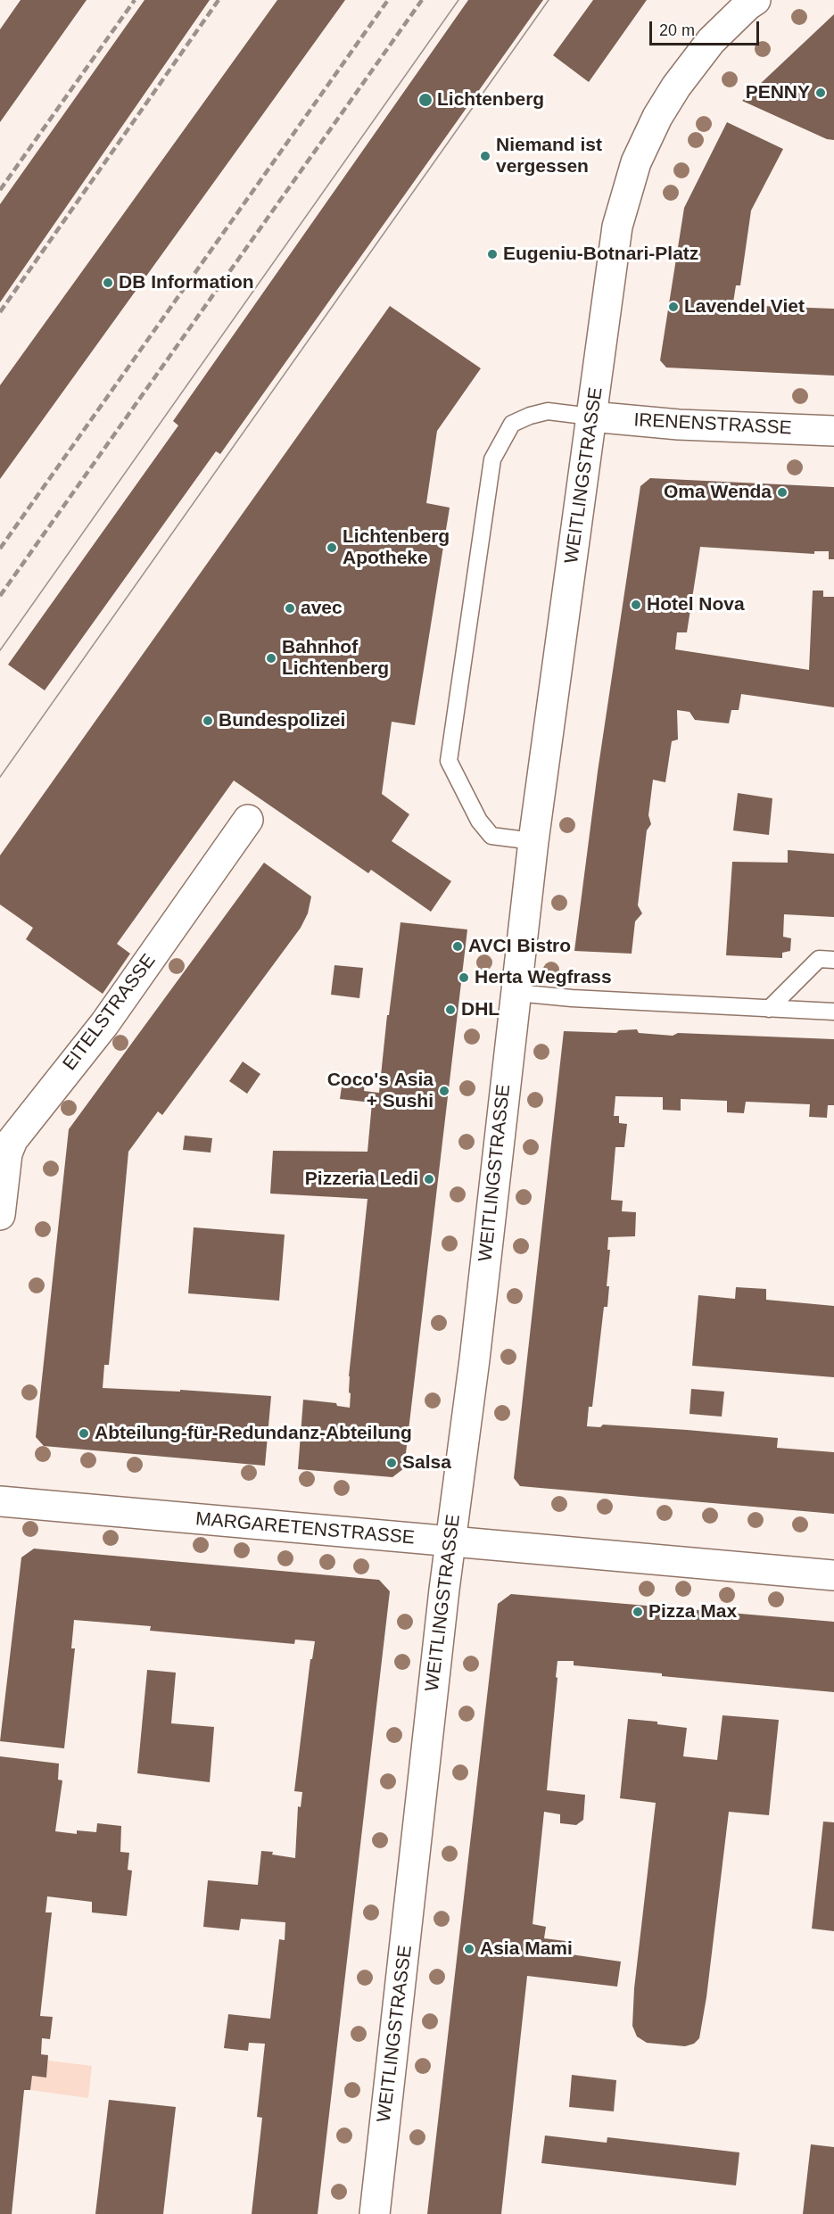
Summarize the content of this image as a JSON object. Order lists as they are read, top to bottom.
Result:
{
  "streets": {
    "street": [
      "IRENENSTRASSE",
      "WEITLINGSTRASSE",
      "EITELSTRASSE",
      "MARGARETENSTRASSE"
    ]
  },
  "crossings": [
    ["IRENENSTRASSE", "WEITLINGSTRASSE"],
    ["WEITLINGSTRASSE", "MARGARETENSTRASSE"]
  ],
  "places": [
    "PENNY",
    "Lichtenberg",
    "Niemand ist vergessen",
    "Eugeniu-Botnari-Platz",
    "DB Information",
    "Lavendel Viet",
    "Oma Wenda",
    "Lichtenberg Apotheke",
    "Hotel Nova",
    "avec",
    "Bahnhof Lichtenberg",
    "Bundespolizei",
    "AVCI Bistro",
    "Herta Wegfrass",
    "DHL",
    "Coco's Asia + Sushi",
    "Pizzeria Ledi",
    "Abteilung-für-Redundanz-Abteilung",
    "Salsa",
    "Pizza Max",
    "Asia Mami"
  ],
  "scale_bar": "20 m"
}
